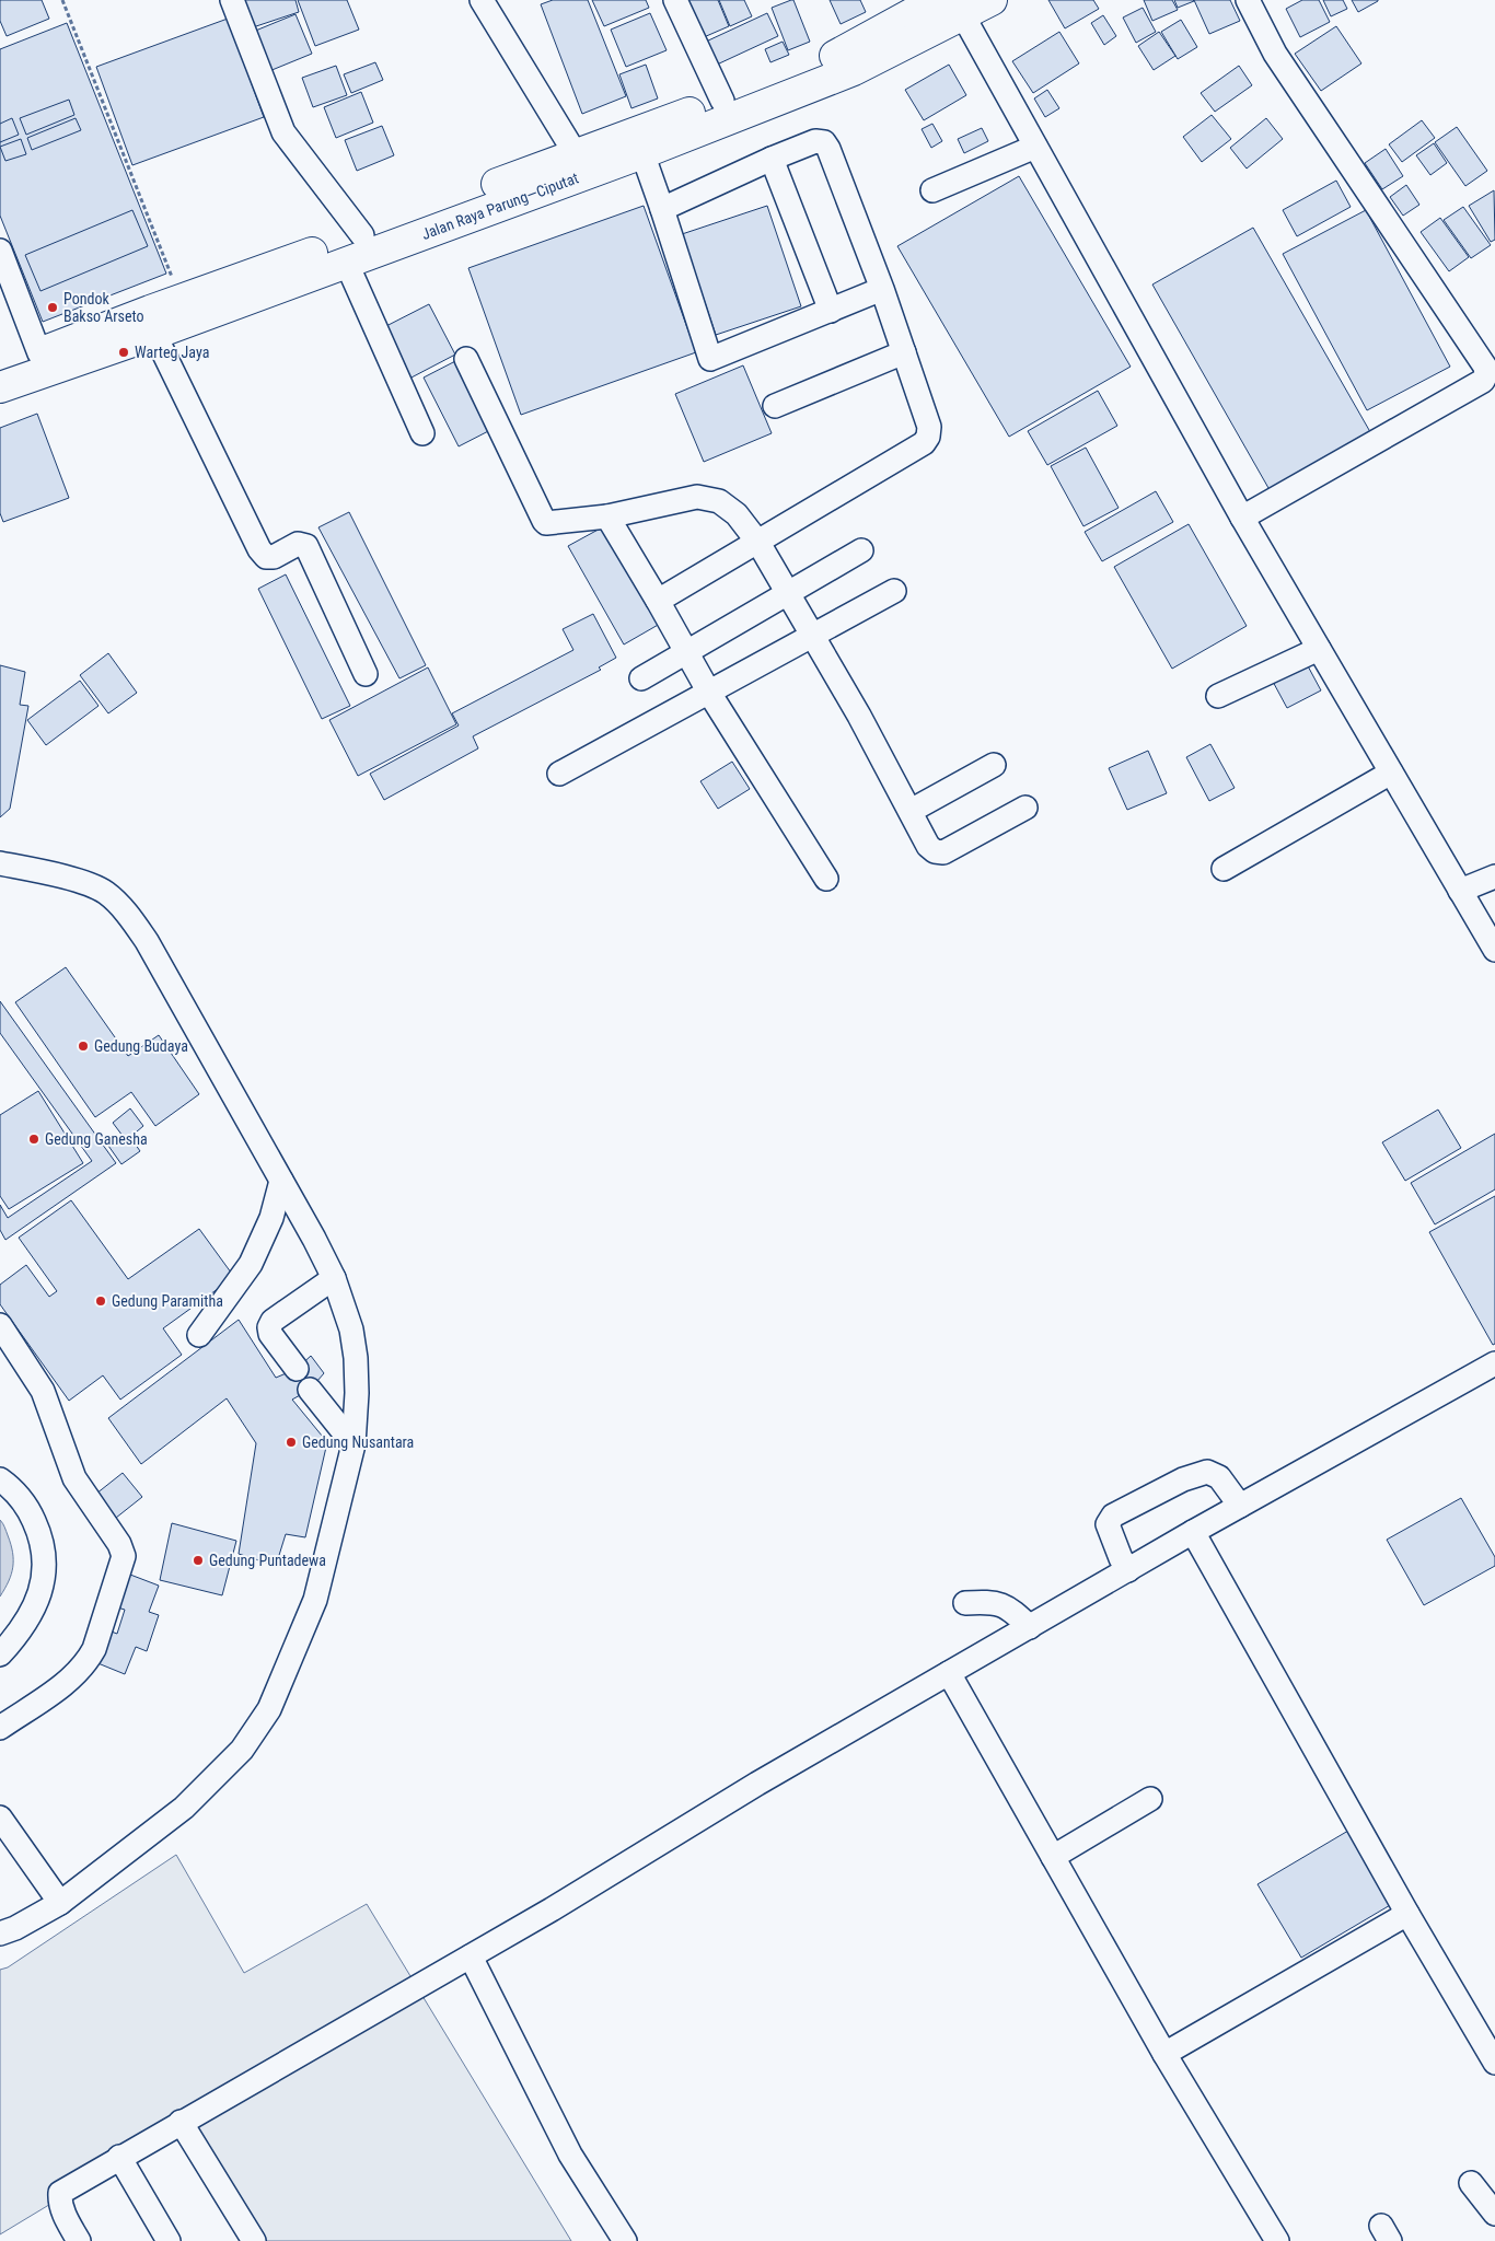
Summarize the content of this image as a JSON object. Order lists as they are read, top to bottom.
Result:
{
  "streets": {
    "highway": ["Jalan Raya Parung—Ciputat"]
  },
  "places": [
    "Pondok Bakso Arseto",
    "Warteg Jaya",
    "Gedung Budaya",
    "Gedung Ganesha",
    "Gedung Paramitha",
    "Gedung Nusantara",
    "Gedung Puntadewa"
  ]
}
